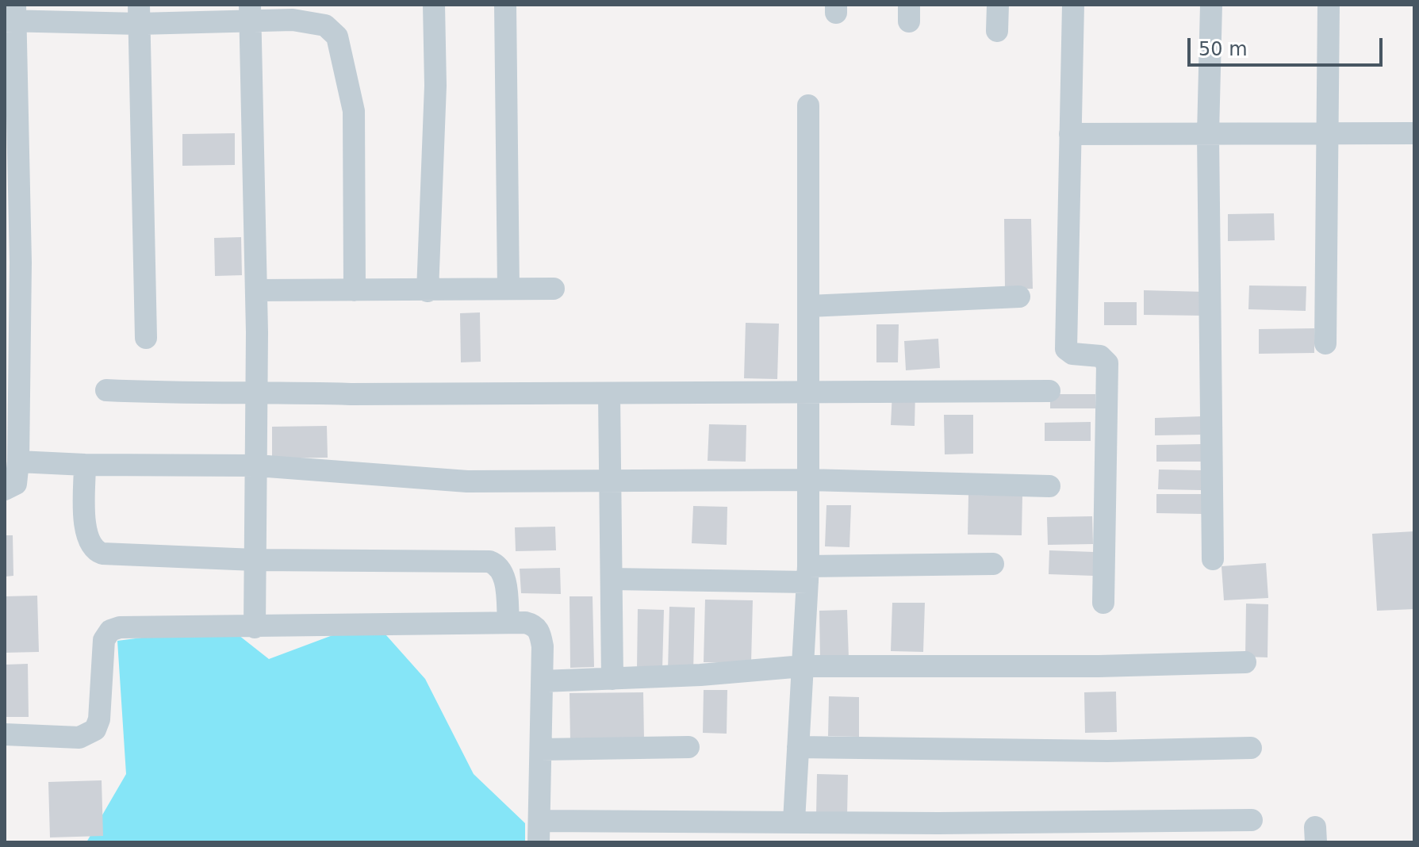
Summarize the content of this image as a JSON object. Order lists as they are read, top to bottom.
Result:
{
  "scale_bar": "50 m"
}
